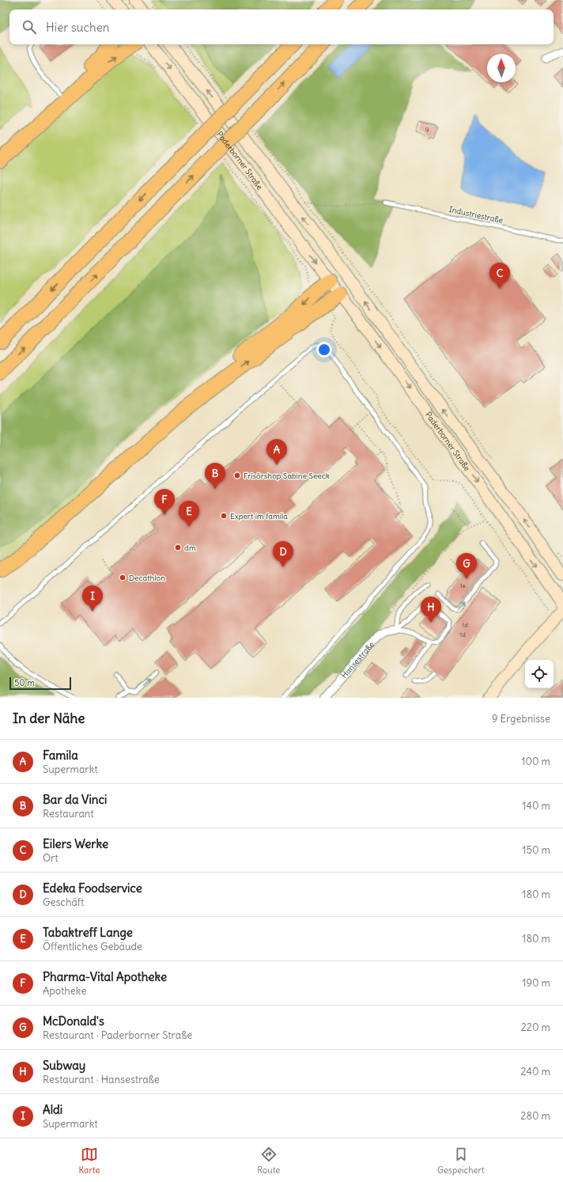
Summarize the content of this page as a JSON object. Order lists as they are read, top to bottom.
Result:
{
  "streets": {
    "main road": ["Paderborner Straße"],
    "street": ["Hansestraße"],
    "lane": ["Industriestraße"]
  },
  "places": [
    "Frisörshop Sabine Seeck",
    "Expert im famila",
    "dm",
    "Decathlon"
  ],
  "house_numbers": [
    "9",
    "1e",
    "1d",
    "1d"
  ],
  "scale_bar": "50 m",
  "north": "top",
  "page": {
    "search": "Hier suchen",
    "pins": [
      "C",
      "A",
      "B",
      "F",
      "E",
      "D",
      "G",
      "I",
      "H"
    ],
    "scale": "50 m",
    "heading": ["In der Nähe", "9 Ergebnisse"],
    "list": [
      {
        "mark": "A",
        "name": "Famila",
        "note": "Supermarkt",
        "value": "100 m"
      },
      {
        "mark": "B",
        "name": "Bar da Vinci",
        "note": "Restaurant",
        "value": "140 m"
      },
      {
        "mark": "C",
        "name": "Eilers Werke",
        "note": "Ort",
        "value": "150 m"
      },
      {
        "mark": "D",
        "name": "Edeka Foodservice",
        "note": "Geschäft",
        "value": "180 m"
      },
      {
        "mark": "E",
        "name": "Tabaktreff Lange",
        "note": "Öffentliches Gebäude",
        "value": "180 m"
      },
      {
        "mark": "F",
        "name": "Pharma-Vital Apotheke",
        "note": "Apotheke",
        "value": "190 m"
      },
      {
        "mark": "G",
        "name": "McDonald's",
        "note": "Restaurant · Paderborner Straße",
        "value": "220 m"
      },
      {
        "mark": "H",
        "name": "Subway",
        "note": "Restaurant · Hansestraße",
        "value": "240 m"
      },
      {
        "mark": "I",
        "name": "Aldi",
        "note": "Supermarkt",
        "value": "280 m"
      }
    ],
    "nav": ["Karte", "Route", "Gespeichert"]
  }
}
